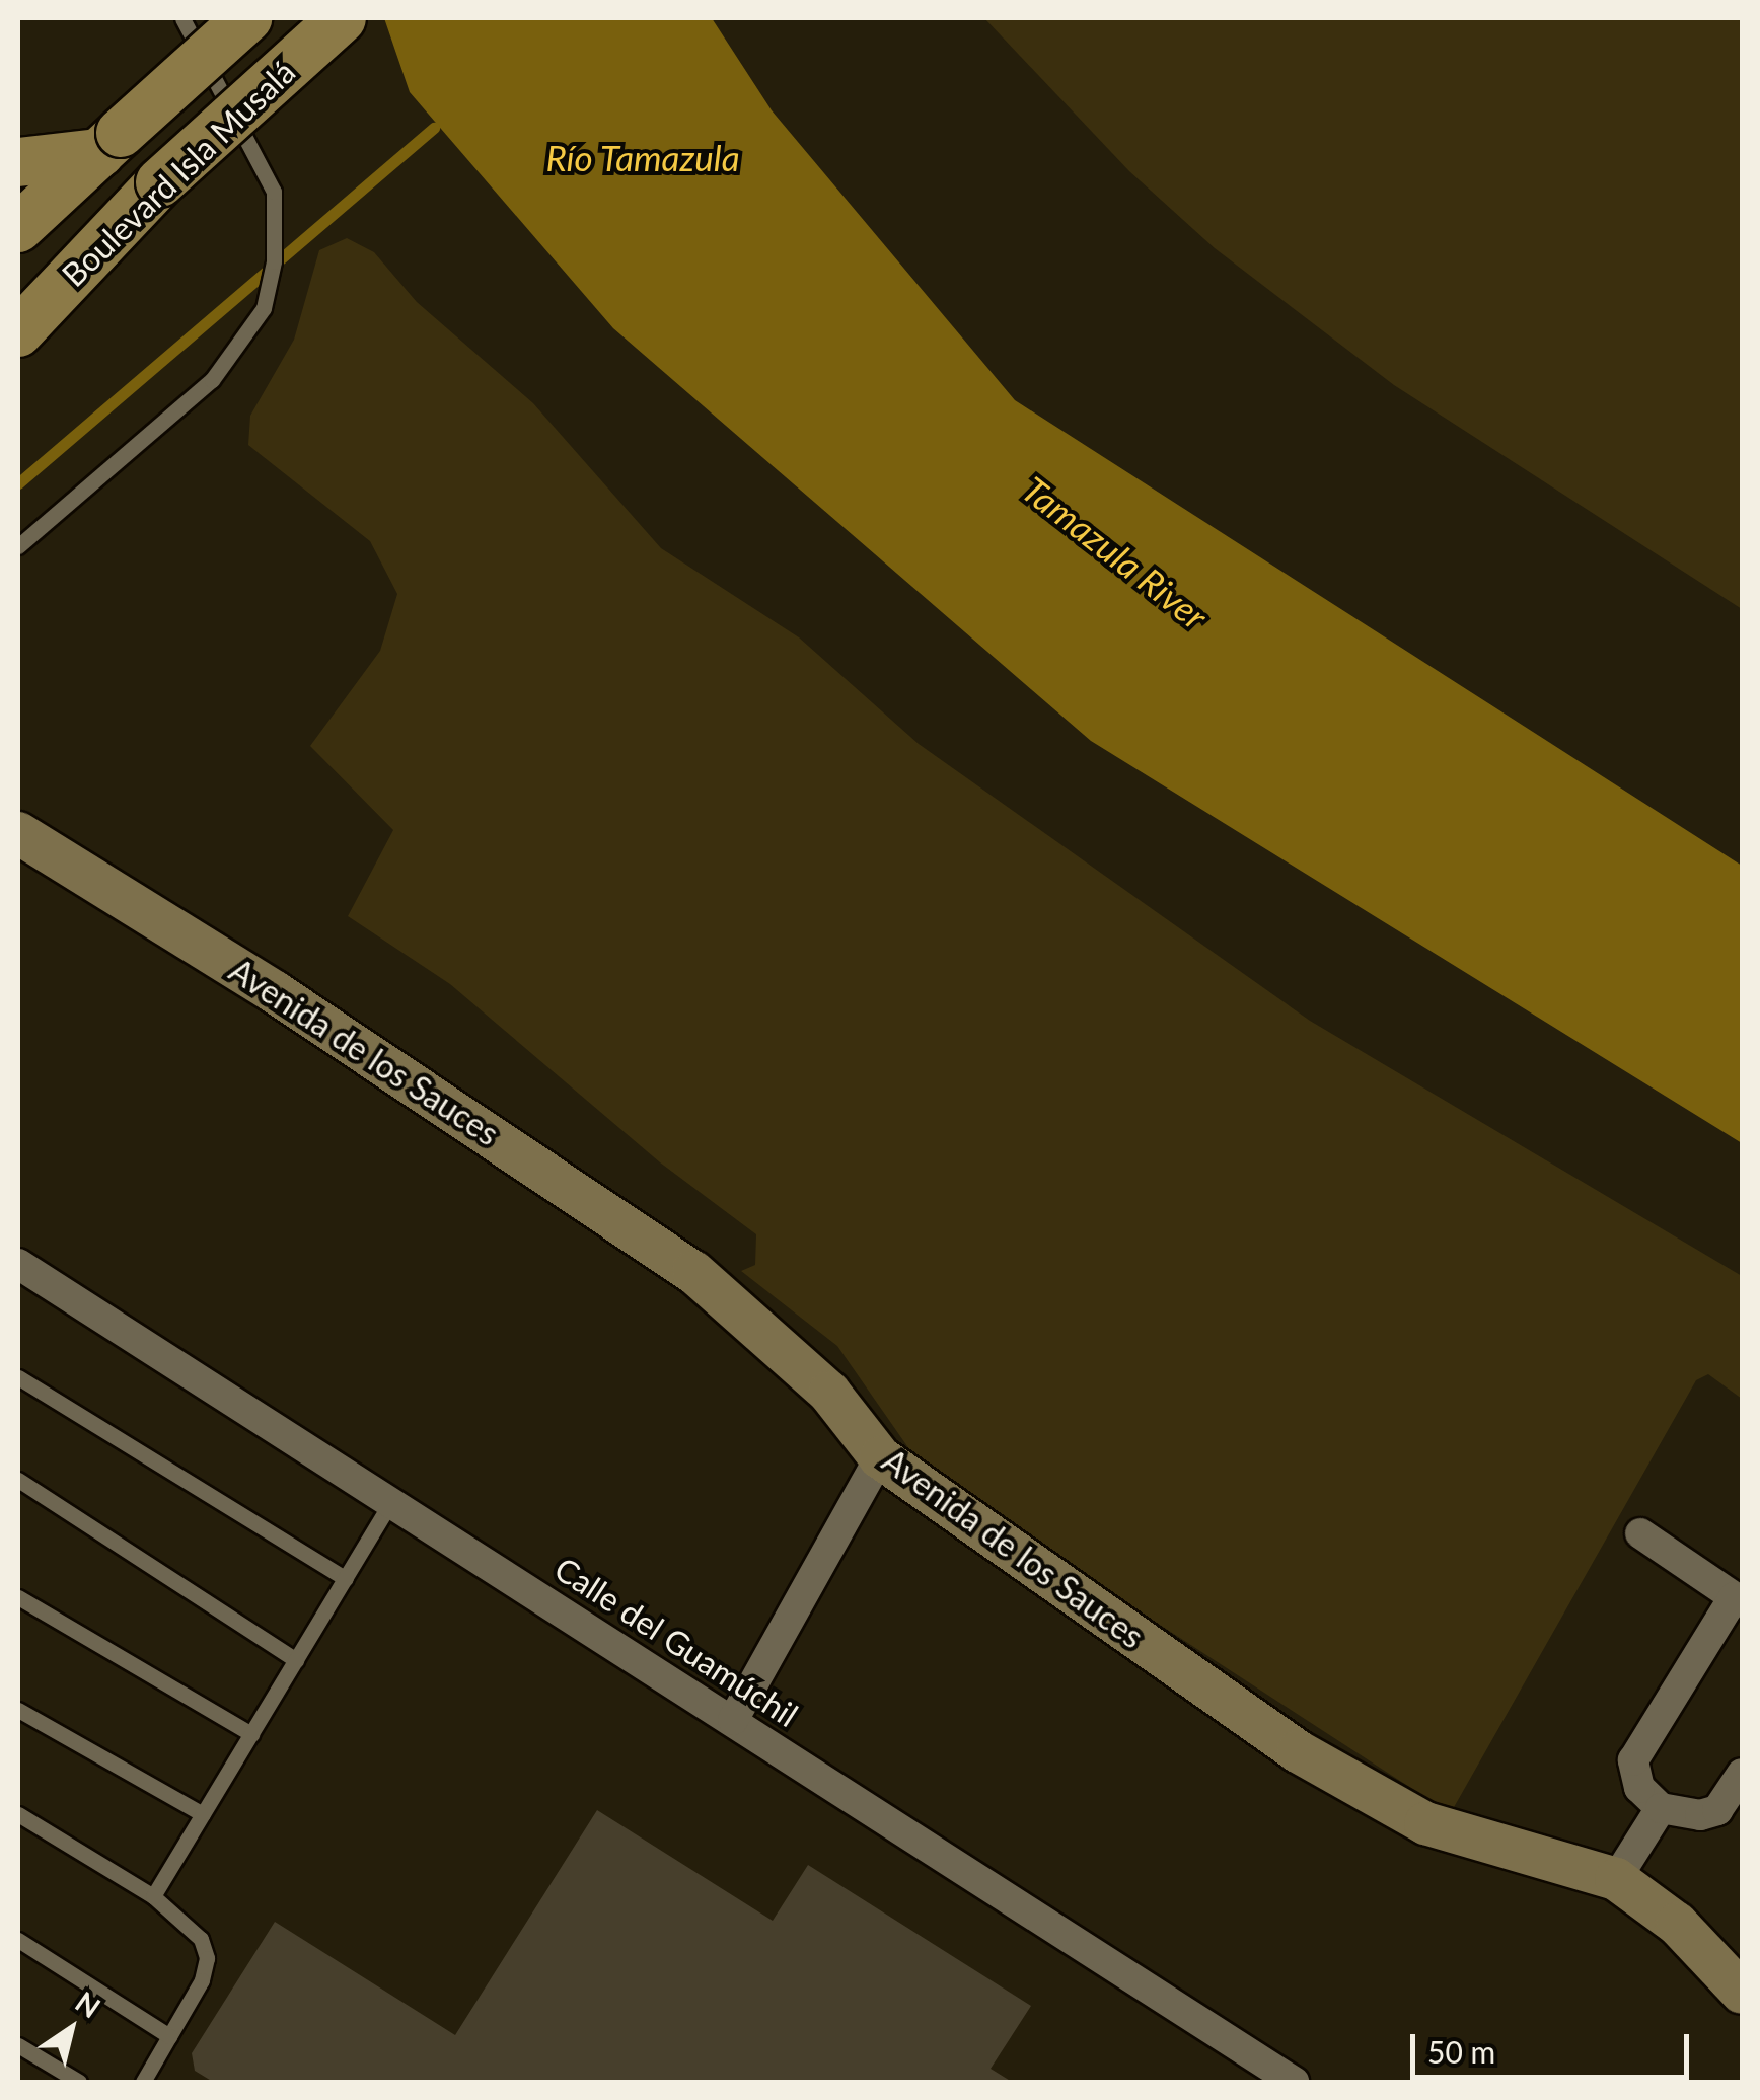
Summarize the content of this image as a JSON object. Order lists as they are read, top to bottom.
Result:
{
  "streets": {
    "main road": ["Boulevard Isla Musalá"],
    "street": ["Avenida de los Sauces", "Calle del Guamúchil"]
  },
  "water": ["Río Tamazula", "Tamazula River"],
  "scale_bar": "50 m",
  "north": "top right"
}
